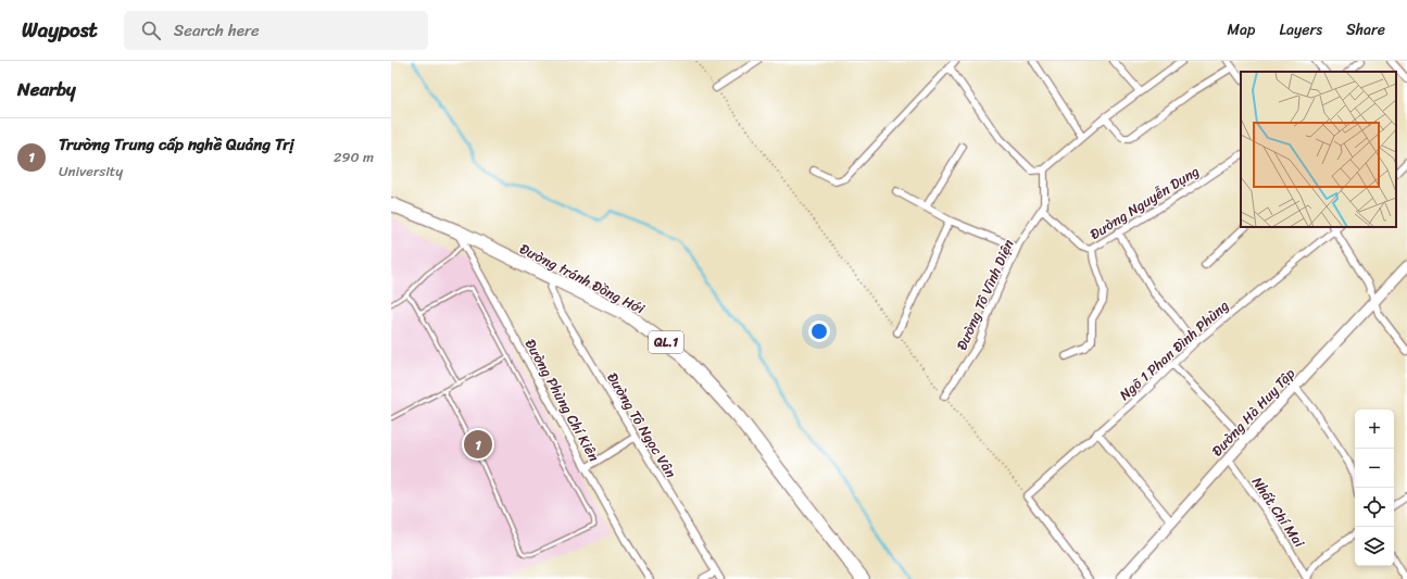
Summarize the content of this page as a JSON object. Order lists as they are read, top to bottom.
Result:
{
  "streets": {
    "highway": ["Đường tránh Đồng Hới", "QL.1"],
    "main road": ["Đường Hà Huy Tập"],
    "street": [
      "Đường Nguyễn Dụng",
      "Đường Tô Vĩnh Diện",
      "Ngõ 1 Phan Đình Phùng",
      "Đường Phùng Chí Kiên",
      "Đường Tô Ngọc Vân",
      "Nhất Chí Mai"
    ]
  },
  "crossings": [
    ["Đường Nguyễn Dụng", "Đường Tô Vĩnh Diện"],
    ["Đường tránh Đồng Hới", "Đường Phùng Chí Kiên"],
    ["Đường tránh Đồng Hới", "Đường Tô Ngọc Vân"],
    ["Đường Hà Huy Tập", "Nhất Chí Mai"]
  ],
  "page": {
    "header": "Waypost",
    "search": "Search here",
    "nav": ["Map", "Layers", "Share"],
    "heading": "Nearby",
    "list": [
      {
        "mark": "1",
        "name": "Trường Trung cấp nghề Quảng Trị",
        "note": "University",
        "value": "290 m"
      }
    ],
    "map_buttons": ["+", "−"],
    "pins": "1"
  }
}
